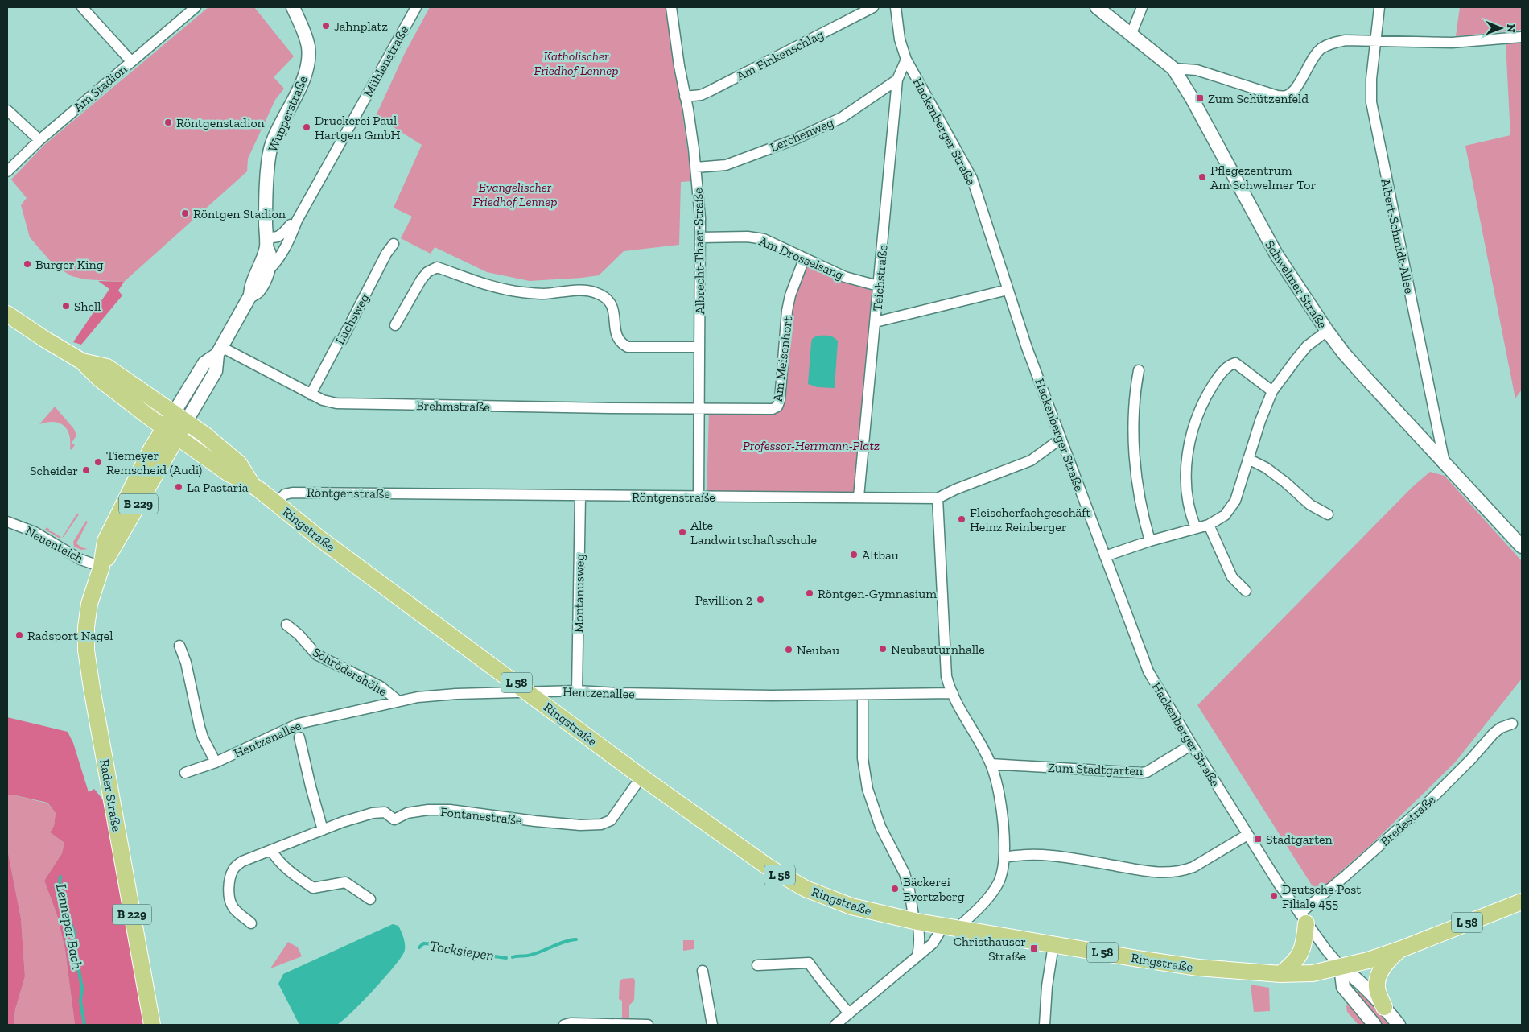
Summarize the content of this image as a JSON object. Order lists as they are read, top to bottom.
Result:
{
  "streets": {
    "main road": [
      "B 229",
      "Ringstraße",
      "L 58",
      "Rader Straße"
    ],
    "street": [
      "Am Finkenschlag",
      "Mühlenstraße",
      "Am Stadion",
      "Wupperstraße",
      "Hackenberger Straße",
      "Lerchenweg",
      "Albert-Schmidt-Allee",
      "Albrecht-Thaer-Straße",
      "Am Drosselsang",
      "Teichstraße",
      "Schwelmer Straße",
      "Luchsweg",
      "Am Meisenhort",
      "Brehmstraße",
      "Röntgenstraße",
      "Neuenteich",
      "Montanusweg",
      "Schrödershöhe",
      "Hentzenallee",
      "Zum Stadtgarten",
      "Fontanestraße",
      "Bredestraße"
    ]
  },
  "crossings": [
    ["Am Finkenschlag", "Albrecht-Thaer-Straße"],
    ["Mühlenstraße", "Wupperstraße"],
    ["Hackenberger Straße", "Teichstraße"],
    ["Hackenberger Straße", "Röntgenstraße"],
    ["Hackenberger Straße", "Ringstraße"],
    ["Hackenberger Straße", "Zum Stadtgarten"],
    ["Hackenberger Straße", "Bredestraße"],
    ["Lerchenweg", "Albrecht-Thaer-Straße"],
    ["Lerchenweg", "Teichstraße"],
    ["Albert-Schmidt-Allee", "Schwelmer Straße"],
    ["Albrecht-Thaer-Straße", "Am Drosselsang"],
    ["Albrecht-Thaer-Straße", "Am Meisenhort"],
    ["Albrecht-Thaer-Straße", "Brehmstraße"],
    ["Albrecht-Thaer-Straße", "Röntgenstraße"],
    ["Am Drosselsang", "Teichstraße"],
    ["Am Drosselsang", "Am Meisenhort"],
    ["Teichstraße", "Röntgenstraße"],
    ["Luchsweg", "Brehmstraße"],
    ["Am Meisenhort", "Brehmstraße"],
    ["Brehmstraße", "B 229"],
    ["Röntgenstraße", "Ringstraße"],
    ["Röntgenstraße", "Montanusweg"],
    ["B 229", "Ringstraße"],
    ["B 229", "Rader Straße"],
    ["Ringstraße", "Hentzenallee"],
    ["Ringstraße", "Rader Straße"],
    ["Ringstraße", "Fontanestraße"],
    ["Neuenteich", "Rader Straße"],
    ["Montanusweg", "Hentzenallee"],
    ["Schrödershöhe", "Hentzenallee"]
  ],
  "water": ["Lenneper Bach", "Tocksiepen"],
  "parks": ["Katholischer Friedhof Lennep", "Evangelischer Friedhof Lennep", "Professor-Herrmann-Platz"],
  "places": {
    "other": [
      "Jahnplatz",
      "Röntgenstadion",
      "Druckerei Paul Hartgen GmbH",
      "Pflegezentrum Am Schwelmer Tor",
      "Röntgen Stadion",
      "Burger King",
      "Shell",
      "Tiemeyer Remscheid (Audi)",
      "Scheider",
      "La Pastaria",
      "Fleischerfachgeschäft Heinz Reinberger",
      "Alte Landwirtschaftsschule",
      "Altbau",
      "Röntgen-Gymnasium",
      "Pavillion 2",
      "Radsport Nagel",
      "Neubauturnhalle",
      "Neubau",
      "Bäckerei Evertzberg",
      "Deutsche Post Filiale 455"
    ],
    "transit": ["Zum Schützenfeld", "Stadtgarten", "Christhauser Straße"]
  },
  "north": "right"
}
